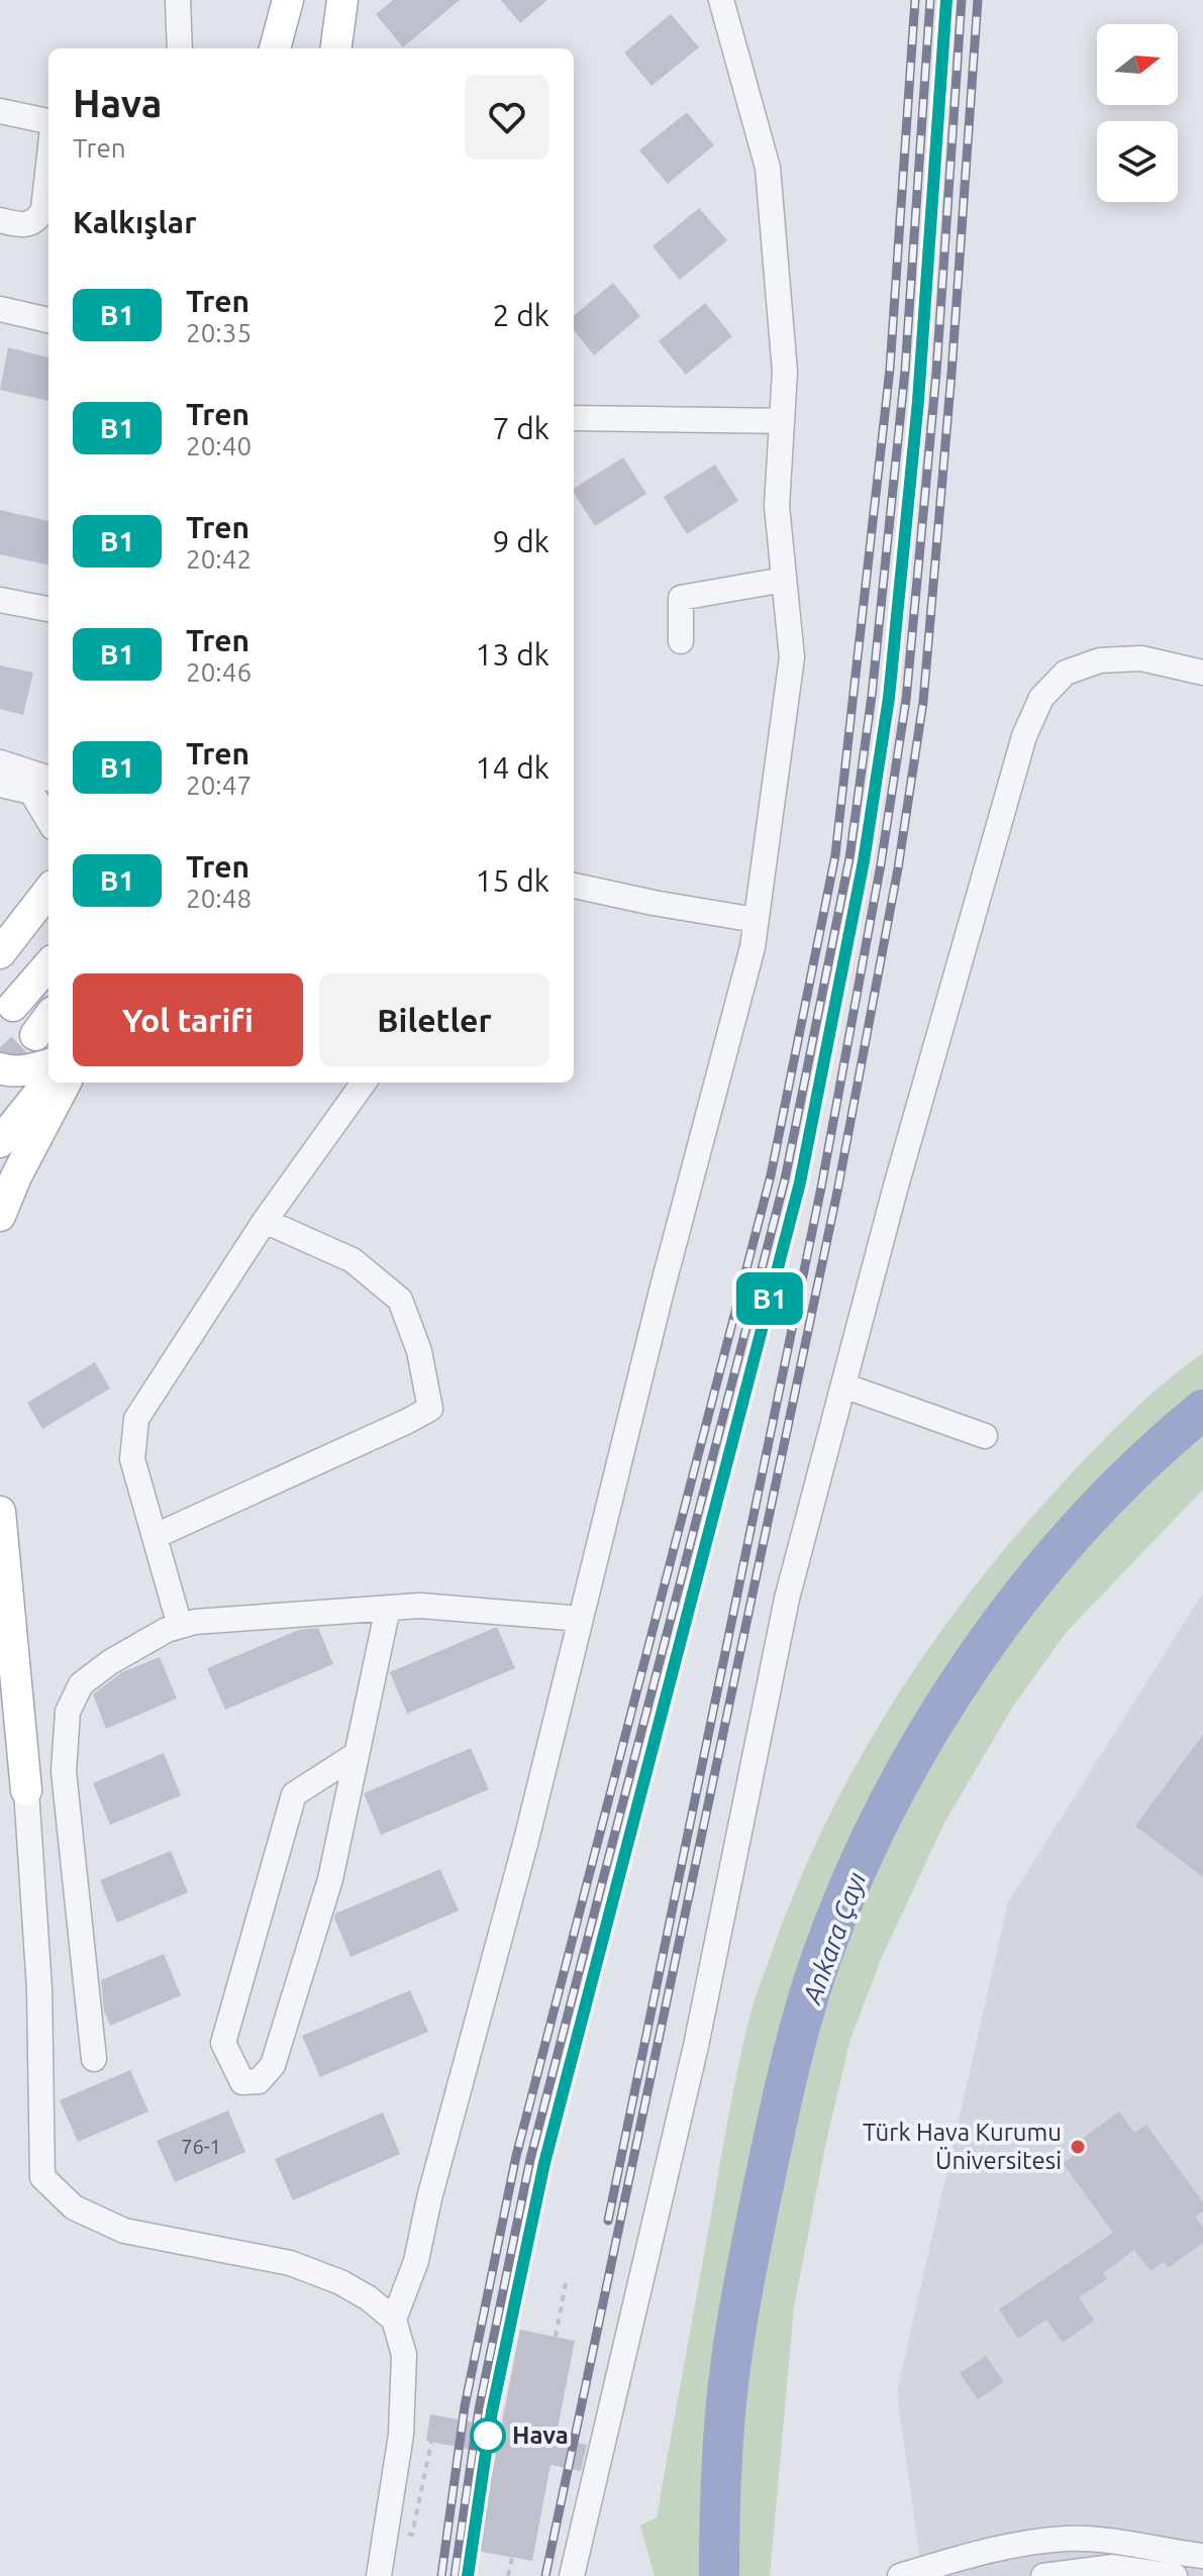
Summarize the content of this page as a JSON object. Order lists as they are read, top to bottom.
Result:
{
  "water": ["Ankara Çayı"],
  "places": ["Türk Hava Kurumu Üniversitesi", "Hava"],
  "house_numbers": ["76-1"],
  "north": "right",
  "page": {
    "on_map": "B1",
    "heading": [
      ["Hava", "Tren"],
      "Kalkışlar"
    ],
    "list": [
      {
        "mark": "B1",
        "name": "Tren",
        "note": "20:35",
        "value": "2 dk"
      },
      {
        "mark": "B1",
        "name": "Tren",
        "note": "20:40",
        "value": "7 dk"
      },
      {
        "mark": "B1",
        "name": "Tren",
        "note": "20:42",
        "value": "9 dk"
      },
      {
        "mark": "B1",
        "name": "Tren",
        "note": "20:46",
        "value": "13 dk"
      },
      {
        "mark": "B1",
        "name": "Tren",
        "note": "20:47",
        "value": "14 dk"
      },
      {
        "mark": "B1",
        "name": "Tren",
        "note": "20:48",
        "value": "15 dk"
      }
    ],
    "buttons": ["Yol tarifi", "Biletler"]
  }
}
